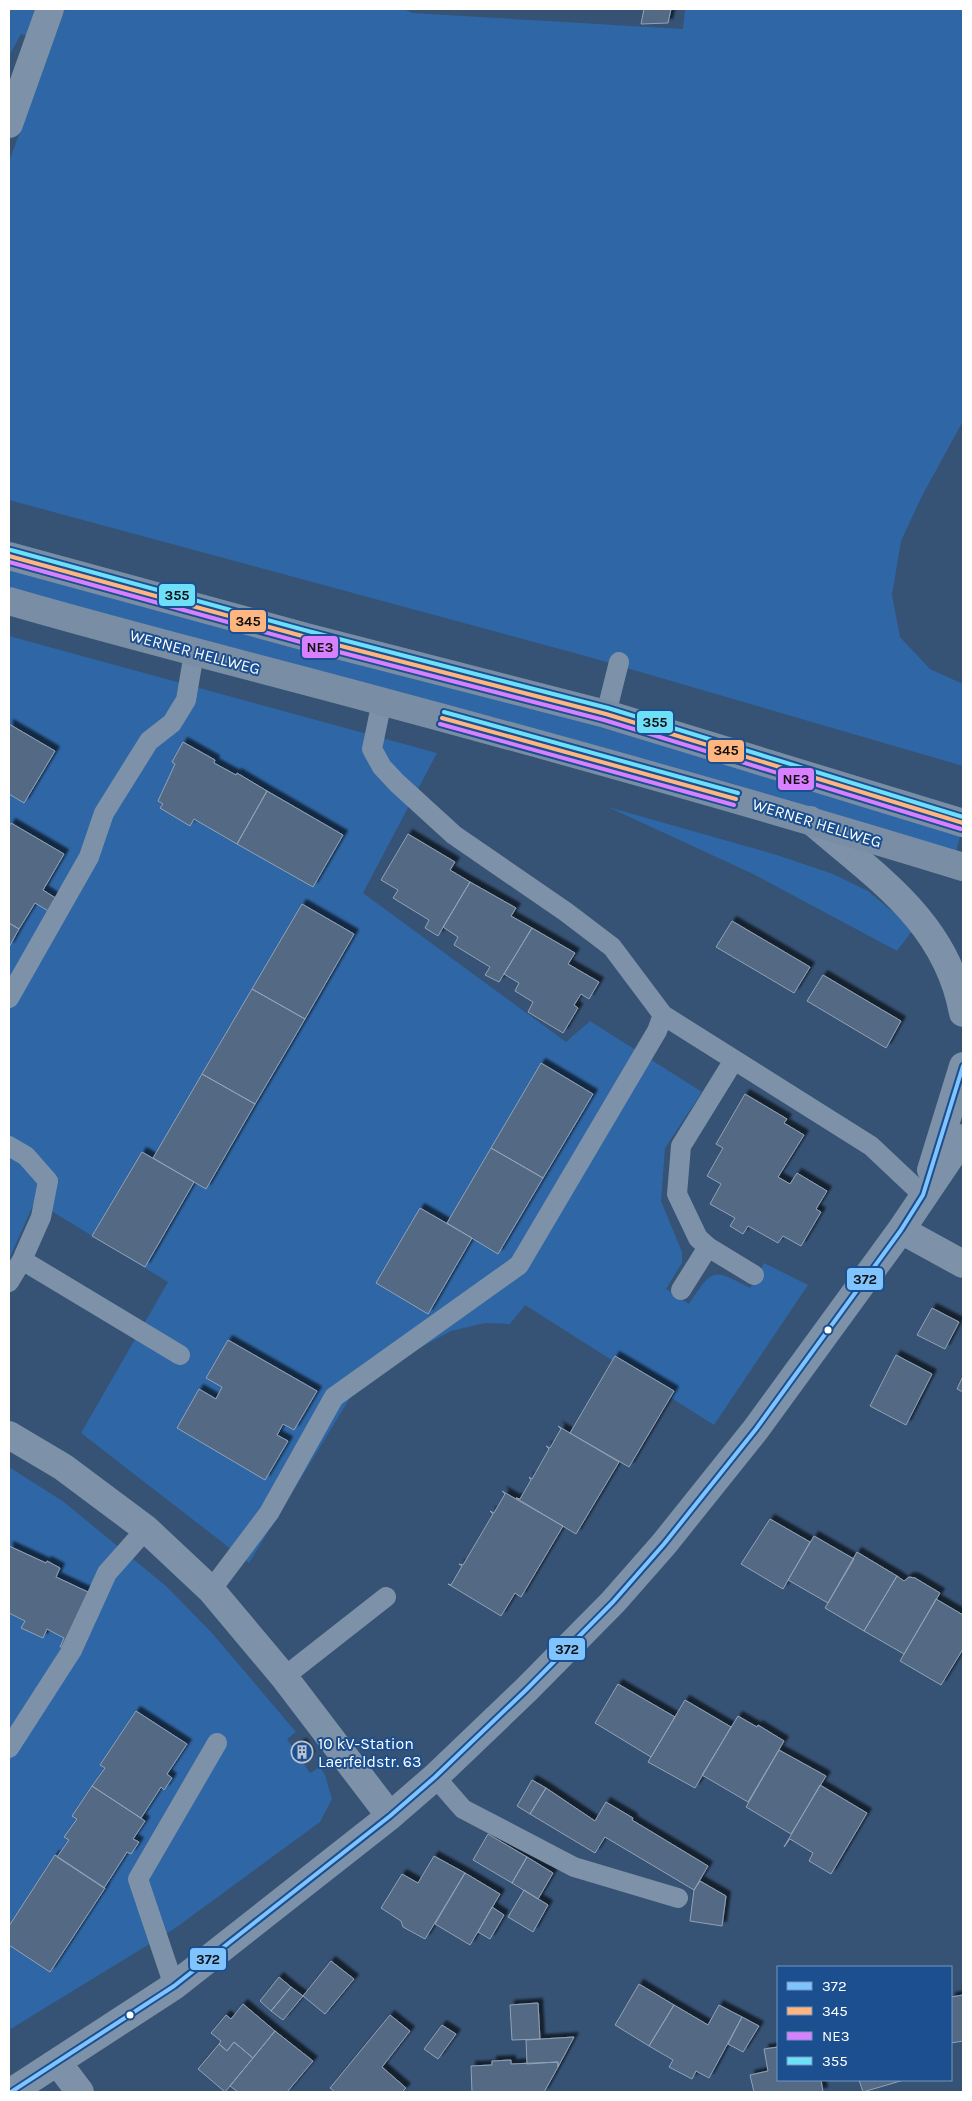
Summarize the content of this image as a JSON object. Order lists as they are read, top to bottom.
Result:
{
  "streets": {
    "main road": ["WERNER HELLWEG"]
  },
  "places": {
    "building": ["10 kV-Station Laerfeldstr. 63"]
  },
  "lines": [
    "transit line 355",
    "transit line 345",
    "transit line NE3",
    "transit line 372"
  ],
  "legend": [
    "372",
    "345",
    "NE3",
    "355"
  ]
}
